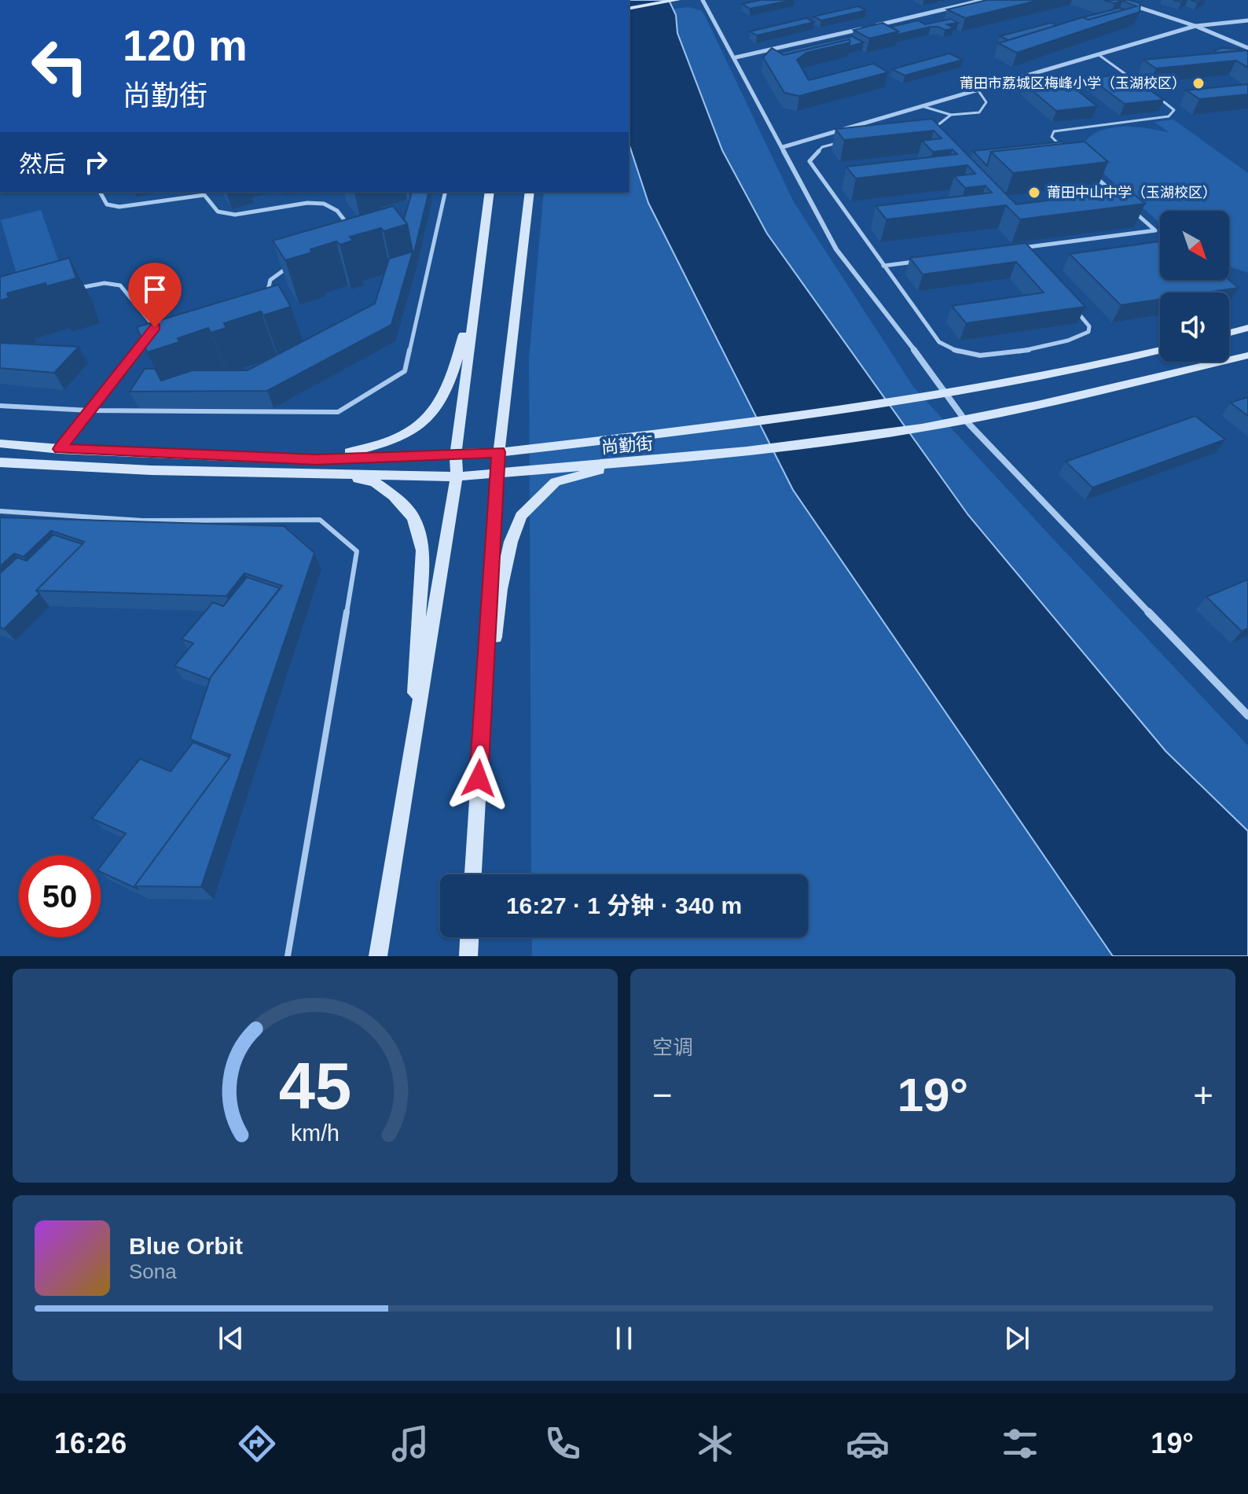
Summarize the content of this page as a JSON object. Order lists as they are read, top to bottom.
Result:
{
  "streets": {
    "main road": ["尚勤街"]
  },
  "places": ["莆田市荔城区梅峰小学（玉湖校区）", "莆田中山中学（玉湖校区）"],
  "north": "bottom right",
  "page": {
    "turn": ["120 m", "尚勤街"],
    "then": "然后",
    "limit": "50",
    "trip": "16:27 · 1 分钟 · 340 m",
    "tile": "空调",
    "heat": ["−", "19°", "+"],
    "song": ["Blue Orbit", "Sona"],
    "tabs": ["16:26", "19°"],
    "gauge": ["45", "km/h"]
  }
}
